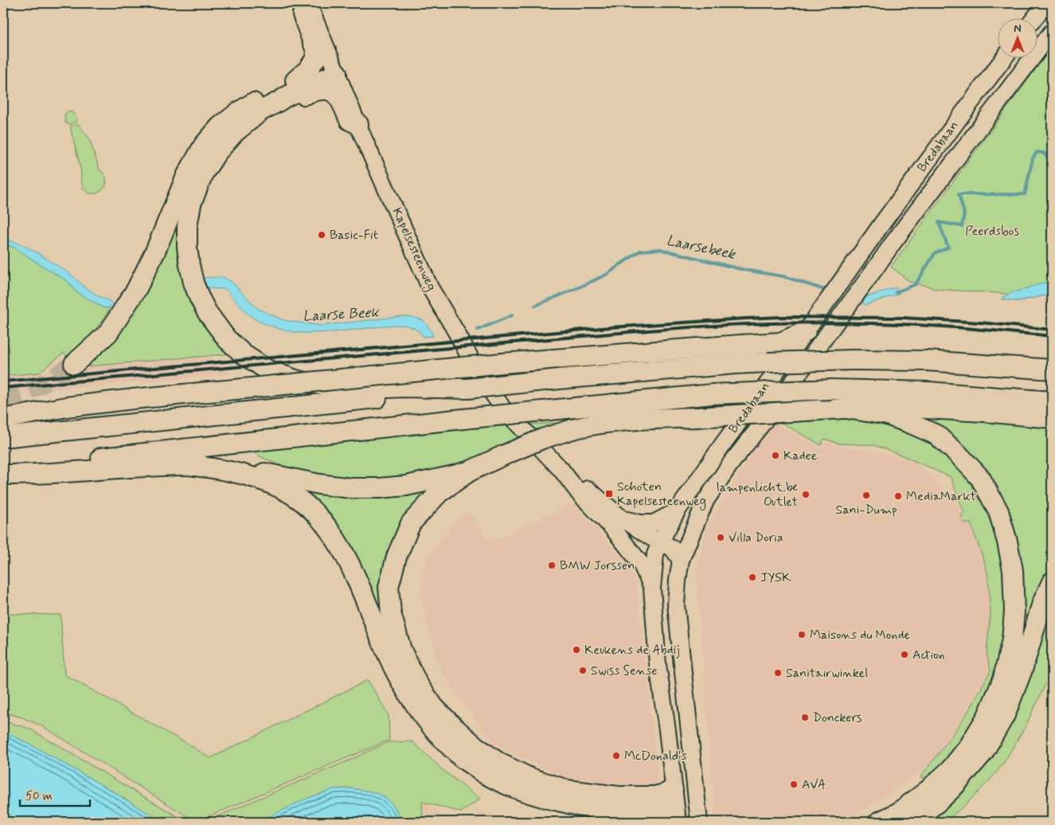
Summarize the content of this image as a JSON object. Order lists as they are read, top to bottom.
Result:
{
  "streets": {
    "main road": ["Bredabaan", "Kapelsesteenweg"]
  },
  "crossings": [
    ["Bredabaan", "Kapelsesteenweg"]
  ],
  "water": ["Laarsebeek", "Laarse Beek"],
  "parks": ["Peerdsbos"],
  "places": {
    "other": [
      "Basic-Fit",
      "Kadee",
      "lampenlicht.be Outlet",
      "Sani-Dump",
      "MediaMarkt",
      "Villa Doria",
      "BMW Jorssen",
      "JYSK",
      "Maisons du Monde",
      "Keukens de Abdij",
      "Action",
      "Swiss Sense",
      "Sanitairwinkel",
      "Donckers",
      "McDonald's",
      "AVA"
    ],
    "transit": ["Schoten Kapelsesteenweg"]
  },
  "scale_bar": "50 m",
  "north": "top"
}
